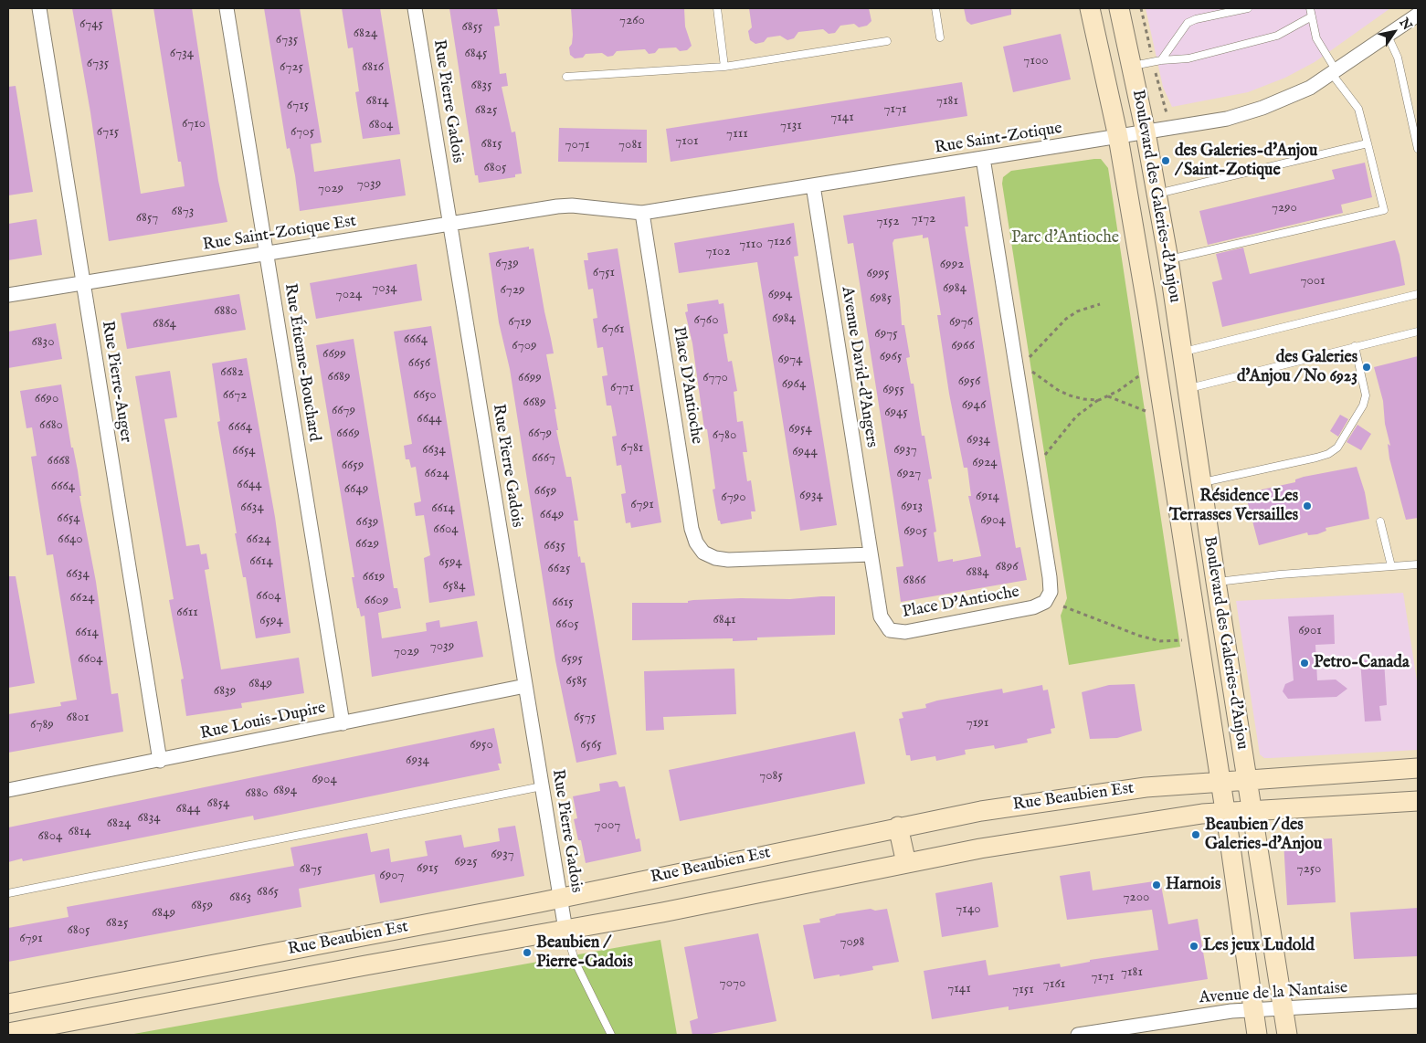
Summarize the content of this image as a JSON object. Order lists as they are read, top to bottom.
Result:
{
  "streets": {
    "street": [
      "Rue Pierre Gadois",
      "Rue Saint-Zotique",
      "Boulevard des Galeries-d'Anjou",
      "Rue Saint-Zotique Est",
      "Rue Étienne-Bouchard",
      "Avenue David-d'Angers",
      "Rue Pierre-Auger",
      "Place D'Antioche",
      "Rue Louis-Dupire",
      "Rue Beaubien Est",
      "Avenue de la Nantaise"
    ]
  },
  "crossings": [
    ["Rue Pierre Gadois", "Rue Saint-Zotique Est"],
    ["Rue Pierre Gadois", "Rue Louis-Dupire"],
    ["Rue Pierre Gadois", "Rue Beaubien Est"],
    ["Rue Saint-Zotique", "Boulevard des Galeries-d'Anjou"],
    ["Rue Saint-Zotique", "Rue Saint-Zotique Est"],
    ["Rue Saint-Zotique", "Avenue David-d'Angers"],
    ["Rue Saint-Zotique", "Place D'Antioche"],
    ["Boulevard des Galeries-d'Anjou", "Rue Beaubien Est"],
    ["Boulevard des Galeries-d'Anjou", "Avenue de la Nantaise"],
    ["Rue Saint-Zotique Est", "Rue Étienne-Bouchard"],
    ["Rue Saint-Zotique Est", "Rue Pierre-Auger"],
    ["Rue Étienne-Bouchard", "Rue Louis-Dupire"],
    ["Avenue David-d'Angers", "Place D'Antioche"],
    ["Rue Pierre-Auger", "Rue Louis-Dupire"]
  ],
  "parks": ["Parc d'Antioche"],
  "places": [
    "des Galeries-d'Anjou / Saint-Zotique",
    "des Galeries d'Anjou / No 6923",
    "Résidence Les Terrasses Versailles",
    "Petro-Canada",
    "Beaubien / des Galeries-d'Anjou",
    "Harnois",
    "Les jeux Ludold",
    "Beaubien / Pierre-Gadois"
  ],
  "house_numbers": [
    "7260",
    "6745",
    "6855",
    "6824",
    "6735",
    "6734",
    "6845",
    "7100",
    "6735",
    "6725",
    "6816",
    "6835",
    "6814",
    "7181",
    "6715",
    "7171",
    "6825",
    "7141",
    "6710",
    "6804",
    "7131",
    "6715",
    "6705",
    "7111",
    "7101",
    "6815",
    "7071",
    "7081",
    "6805",
    "7039",
    "7029",
    "7290",
    "6873",
    "6857",
    "7172",
    "7152",
    "7126",
    "7110",
    "7102",
    "6739",
    "6992",
    "6751",
    "6995",
    "7001",
    "7034",
    "6984",
    "6729",
    "7024",
    "6994",
    "6985",
    "6880",
    "6984",
    "6760",
    "6719",
    "6976",
    "6864",
    "6761",
    "6975",
    "6664",
    "6830",
    "6709",
    "6966",
    "6699",
    "6965",
    "6974",
    "6656",
    "6682",
    "6689",
    "6699",
    "6770",
    "6956",
    "6964",
    "6771",
    "6955",
    "6672",
    "6650",
    "6690",
    "6689",
    "6946",
    "6679",
    "6945",
    "6644",
    "6680",
    "6664",
    "6954",
    "6669",
    "6679",
    "6780",
    "6934",
    "6781",
    "6634",
    "6937",
    "6654",
    "6944",
    "6667",
    "6668",
    "6924",
    "6659",
    "6624",
    "6927",
    "6644",
    "6664",
    "6649",
    "6659",
    "6934",
    "6914",
    "6790",
    "6791",
    "6913",
    "6634",
    "6614",
    "6649",
    "6654",
    "6904",
    "6639",
    "6604",
    "6905",
    "6640",
    "6624",
    "6629",
    "6635",
    "6614",
    "6594",
    "6896",
    "6625",
    "6884",
    "6634",
    "6619",
    "6866",
    "6584",
    "6604",
    "6624",
    "6609",
    "6615",
    "6611",
    "6841",
    "6594",
    "6605",
    "6901",
    "6614",
    "7039",
    "7029",
    "6604",
    "6595",
    "6585",
    "6849",
    "6839",
    "6801",
    "6575",
    "7191",
    "6789",
    "6950",
    "6565",
    "6934",
    "7085",
    "6904",
    "6894",
    "6880",
    "6854",
    "6844",
    "6834",
    "6824",
    "7007",
    "6814",
    "6804",
    "6937",
    "6925",
    "6915",
    "6875",
    "7250",
    "6907",
    "6865",
    "6863",
    "7200",
    "6859",
    "7140",
    "6849",
    "6825",
    "6805",
    "6791",
    "7098",
    "7181",
    "7171",
    "7070",
    "7161",
    "7141",
    "7151"
  ],
  "north": "top right"
}
